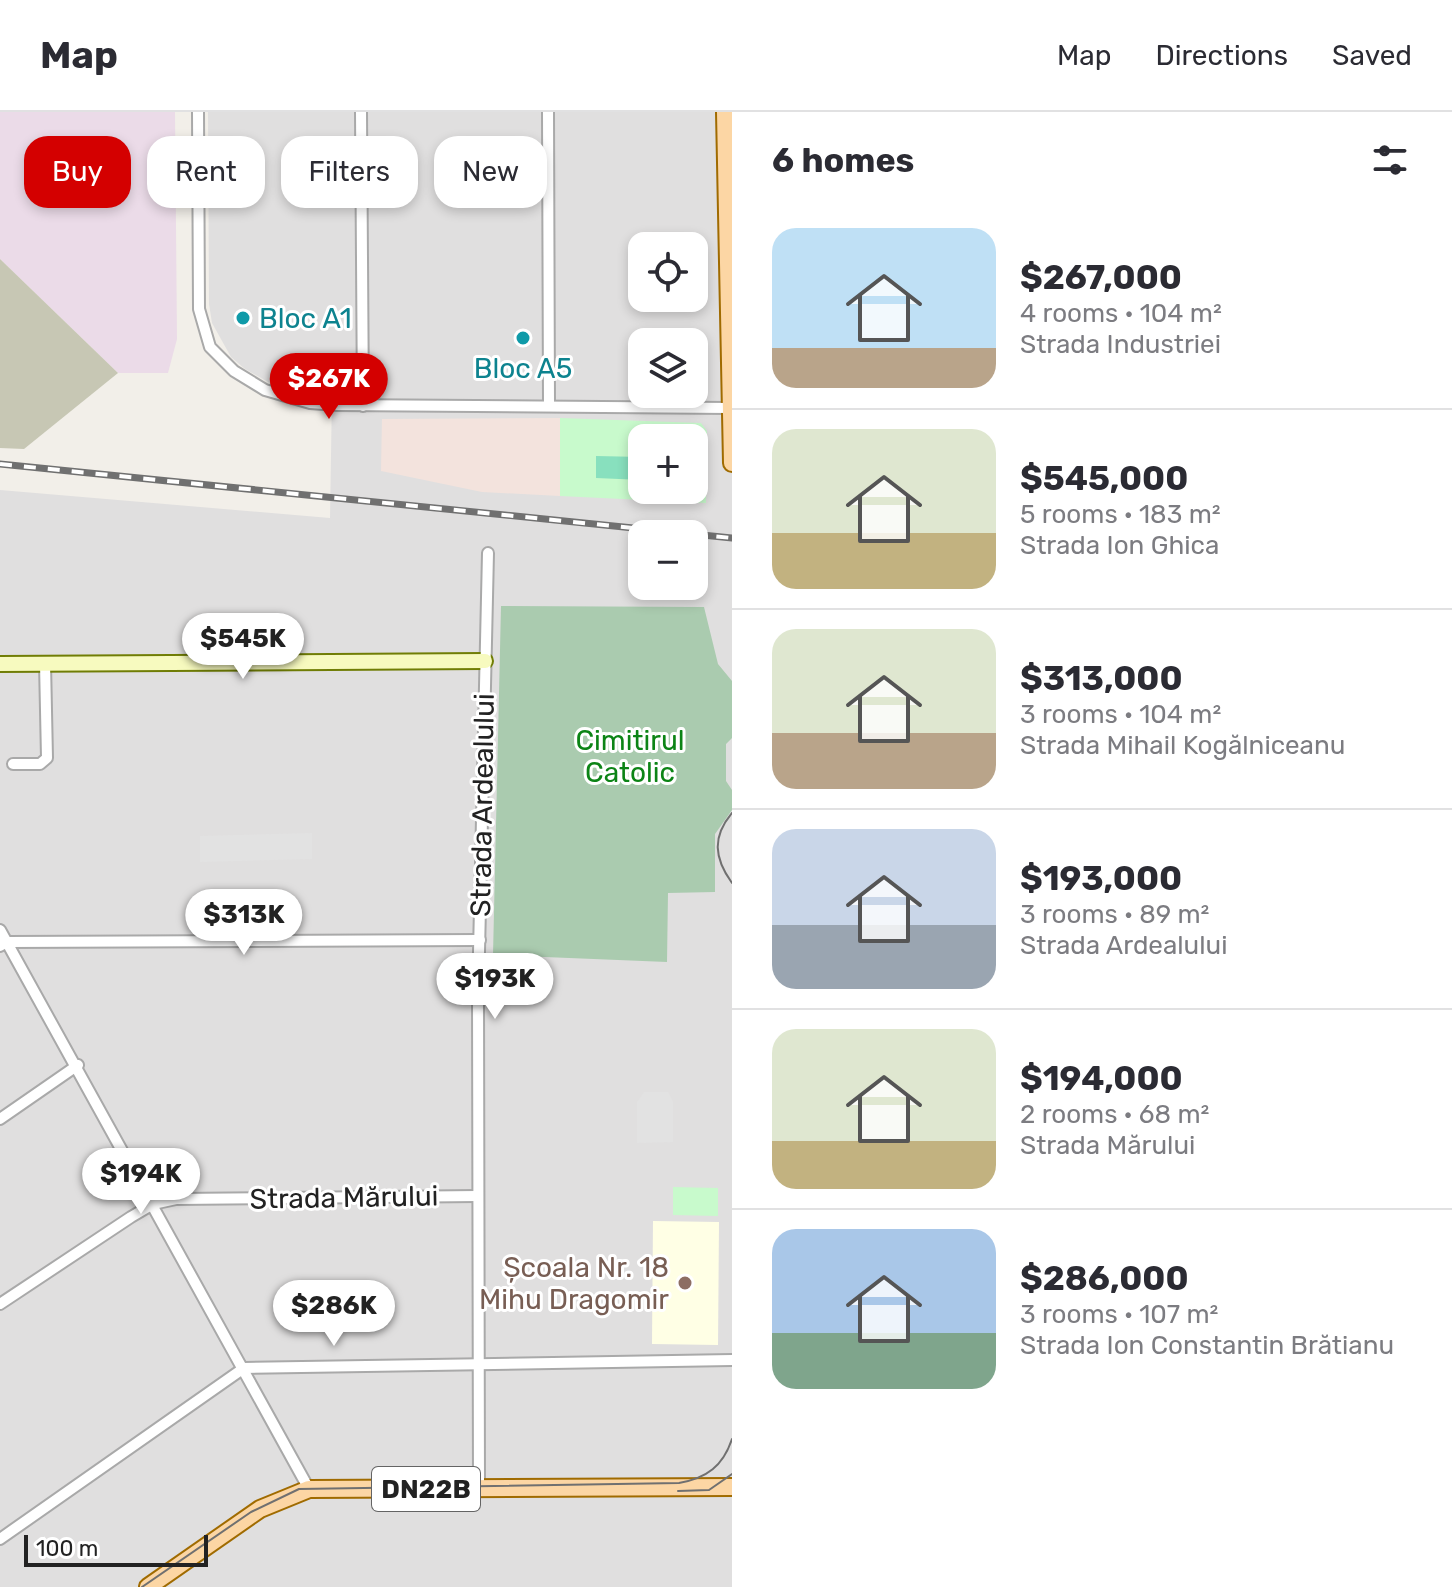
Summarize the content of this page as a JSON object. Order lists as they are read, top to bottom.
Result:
{
  "streets": {
    "main road": ["DN22B"],
    "street": ["Strada Ardealului", "Strada Mărului"]
  },
  "crossings": [
    ["Strada Ardealului", "Strada Mărului"],
    ["Strada Ardealului", "DN22B"]
  ],
  "parks": ["Cimitirul Catolic"],
  "places": ["Bloc A1", "Bloc A5", "Școala Nr. 18 Mihu Dragomir"],
  "scale_bar": "100 m",
  "page": {
    "header": "Map",
    "nav": ["Map", "Directions", "Saved"],
    "heading": "6 homes",
    "chip": [
      "Buy",
      "Rent",
      "Filters",
      "New"
    ],
    "list": [
      {
        "name": "$267,000",
        "note": "4 rooms · 104 m² · Strada Industriei"
      },
      {
        "name": "$545,000",
        "note": "5 rooms · 183 m² · Strada Ion Ghica"
      },
      {
        "name": "$313,000",
        "note": "3 rooms · 104 m² · Strada Mihail Kogălniceanu"
      },
      {
        "name": "$193,000",
        "note": "3 rooms · 89 m² · Strada Ardealului"
      },
      {
        "name": "$194,000",
        "note": "2 rooms · 68 m² · Strada Mărului"
      },
      {
        "name": "$286,000",
        "note": "3 rooms · 107 m² · Strada Ion Constantin Brătianu"
      }
    ],
    "map_buttons": ["+", "−"],
    "price": [
      "$267K",
      "$545K",
      "$313K",
      "$193K",
      "$194K",
      "$286K"
    ],
    "scale": "100 m"
  }
}
